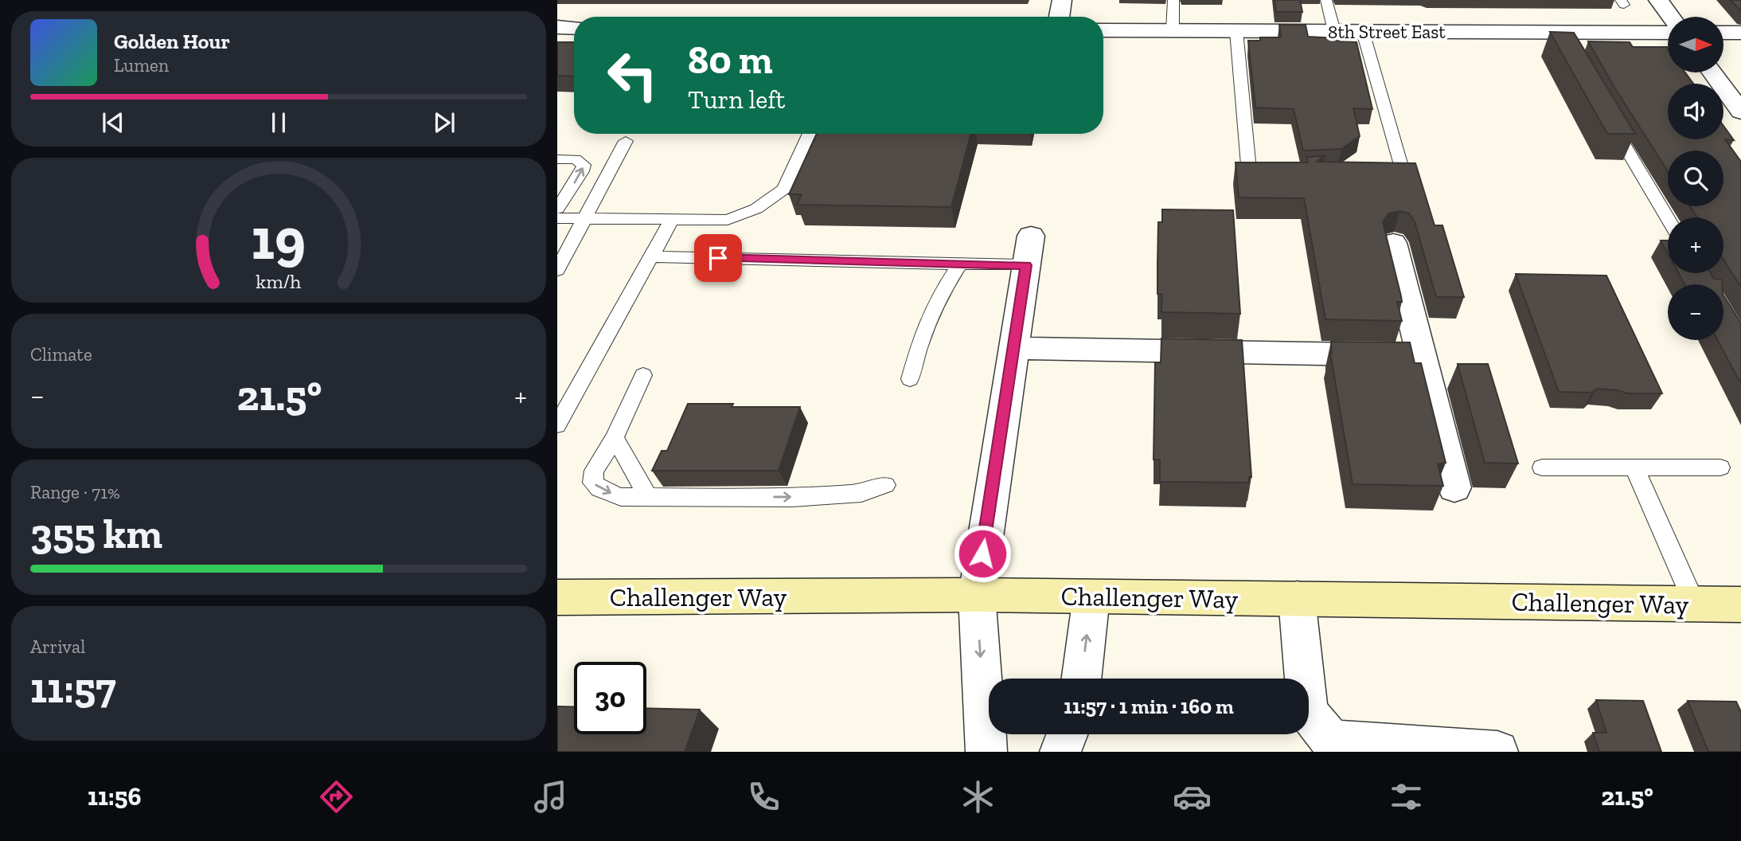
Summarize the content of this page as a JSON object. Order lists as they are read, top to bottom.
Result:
{
  "streets": {
    "main road": ["Challenger Way"],
    "street": ["8th Street East"]
  },
  "north": "right",
  "page": {
    "map_buttons": ["+", "−"],
    "turn": ["80 m", "Turn left"],
    "song": ["Golden Hour", "Lumen"],
    "tile": [
      "Climate",
      ["Range · 71%", "355 km"],
      ["Arrival", "11:57"]
    ],
    "heat": ["−", "21.5°", "+"],
    "limit": "30",
    "trip": "11:57 · 1 min · 160 m",
    "tabs": ["11:56", "21.5°"],
    "gauge": ["19", "km/h"]
  }
}
